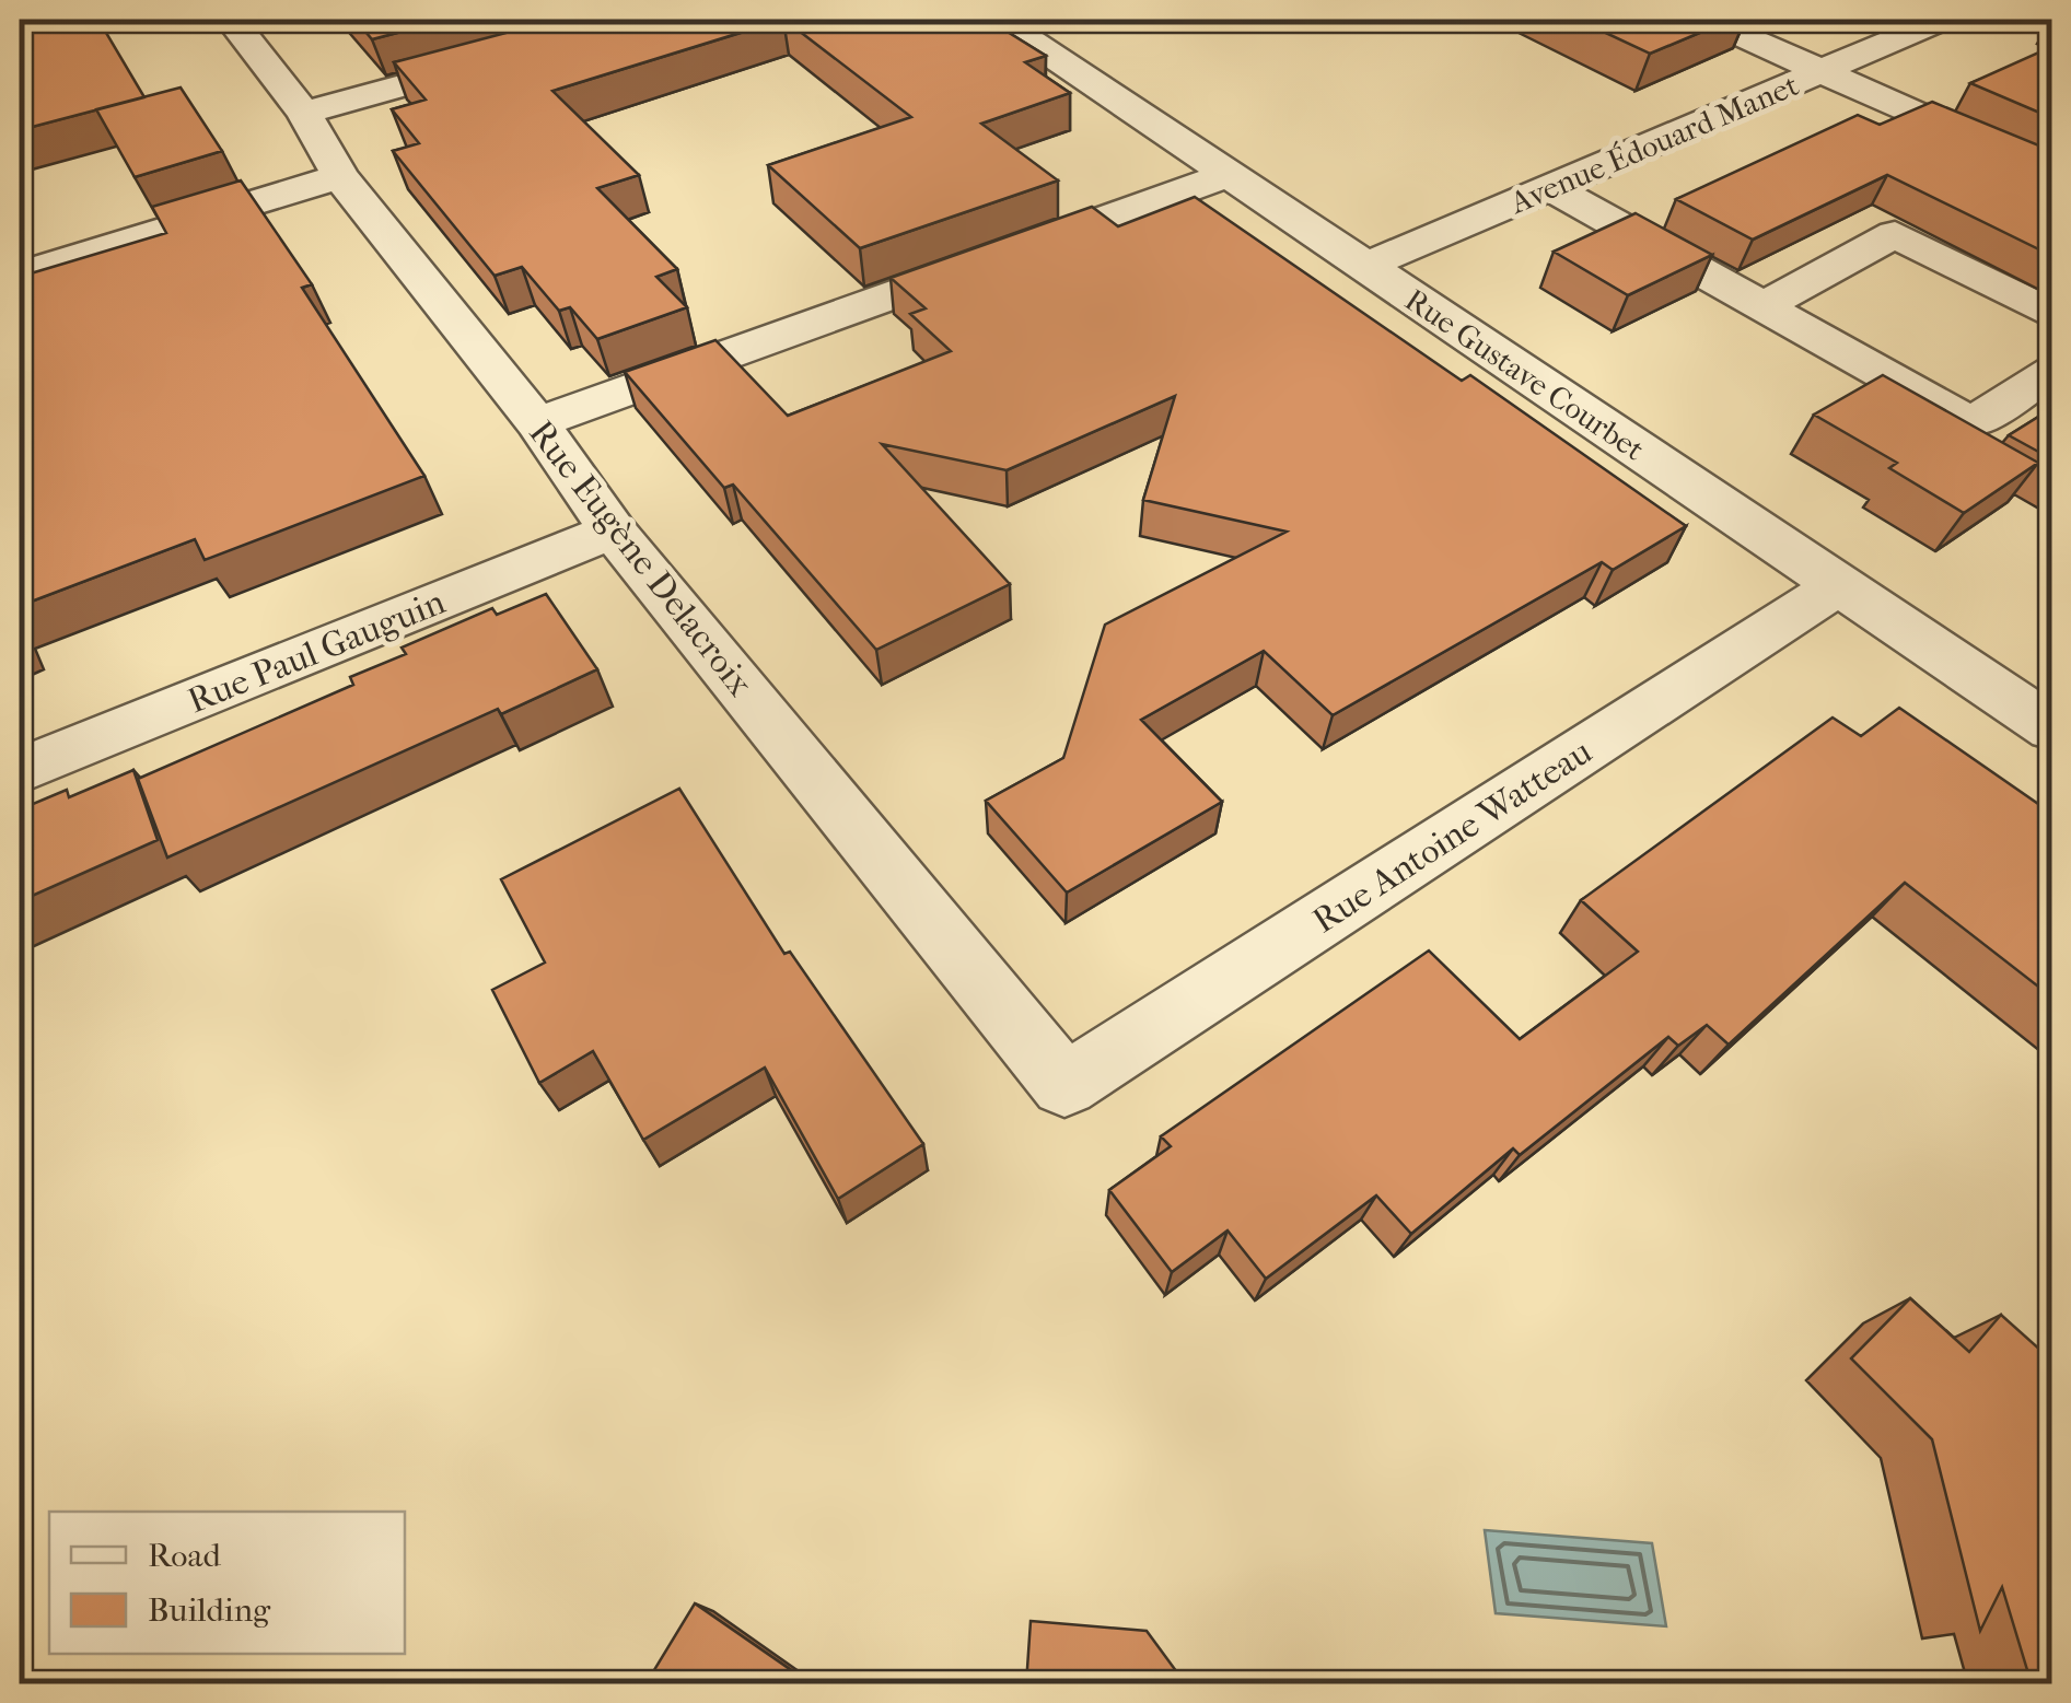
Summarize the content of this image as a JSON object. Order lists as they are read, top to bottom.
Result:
{
  "streets": {
    "street": [
      "Avenue Édouard Manet",
      "Rue Gustave Courbet",
      "Rue Eugène Delacroix",
      "Rue Paul Gauguin",
      "Rue Antoine Watteau"
    ]
  },
  "crossings": [
    ["Avenue Édouard Manet", "Rue Gustave Courbet"],
    ["Rue Gustave Courbet", "Rue Antoine Watteau"],
    ["Rue Eugène Delacroix", "Rue Paul Gauguin"],
    ["Rue Eugène Delacroix", "Rue Antoine Watteau"]
  ],
  "legend": ["Road", "Building"]
}
